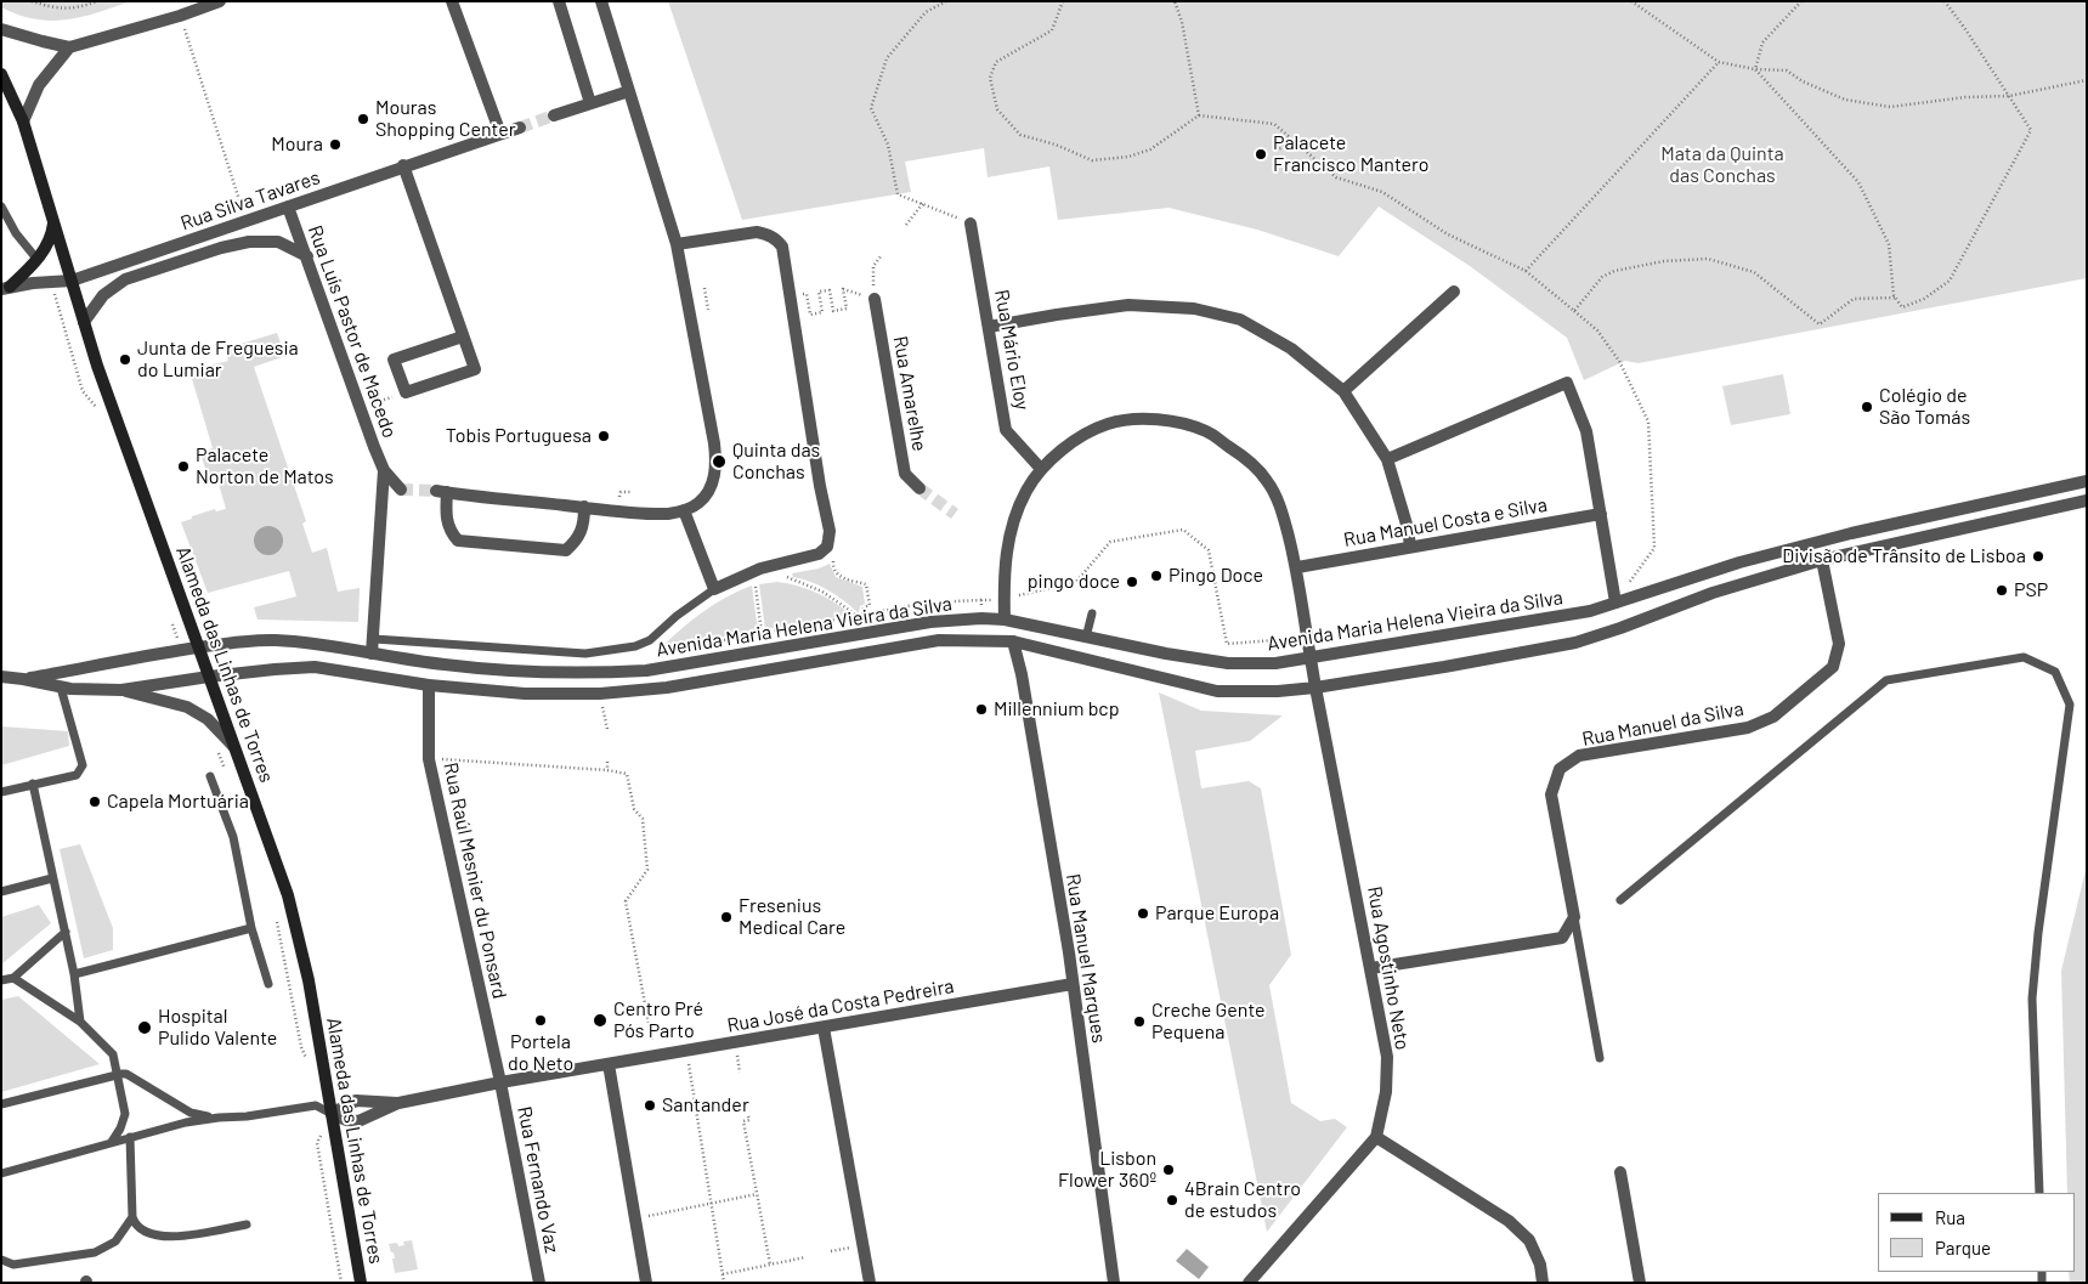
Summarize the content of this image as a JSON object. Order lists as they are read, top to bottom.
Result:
{
  "streets": {
    "main road": ["Alameda das Linhas de Torres"],
    "street": [
      "Rua Silva Tavares",
      "Rua Luís Pastor de Macedo",
      "Rua Mário Eloy",
      "Rua Amarelhe",
      "Rua Manuel Costa e Silva",
      "Avenida Maria Helena Vieira da Silva",
      "Rua Manuel da Silva",
      "Rua Raúl Mesnier du Ponsard",
      "Rua Manuel Marques",
      "Rua Agostinho Neto",
      "Rua José da Costa Pedreira",
      "Rua Fernando Vaz"
    ]
  },
  "crossings": [
    ["Rua Silva Tavares", "Rua Luís Pastor de Macedo"],
    ["Rua Silva Tavares", "Alameda das Linhas de Torres"],
    ["Rua Luís Pastor de Macedo", "Avenida Maria Helena Vieira da Silva"],
    ["Rua Mário Eloy", "Rua Manuel Marques"],
    ["Rua Mário Eloy", "Rua Agostinho Neto"],
    ["Rua Manuel Costa e Silva", "Rua Agostinho Neto"],
    ["Avenida Maria Helena Vieira da Silva", "Alameda das Linhas de Torres"],
    ["Avenida Maria Helena Vieira da Silva", "Rua Manuel da Silva"],
    ["Avenida Maria Helena Vieira da Silva", "Rua Raúl Mesnier du Ponsard"],
    ["Avenida Maria Helena Vieira da Silva", "Rua Manuel Marques"],
    ["Avenida Maria Helena Vieira da Silva", "Rua Agostinho Neto"],
    ["Alameda das Linhas de Torres", "Rua José da Costa Pedreira"],
    ["Rua Raúl Mesnier du Ponsard", "Rua José da Costa Pedreira"],
    ["Rua Raúl Mesnier du Ponsard", "Rua Fernando Vaz"],
    ["Rua Manuel Marques", "Rua Agostinho Neto"],
    ["Rua Manuel Marques", "Rua José da Costa Pedreira"],
    ["Rua José da Costa Pedreira", "Rua Fernando Vaz"]
  ],
  "parks": ["Mata da Quinta das Conchas"],
  "places": [
    "Mouras Shopping Center",
    "Moura",
    "Palacete Francisco Mantero",
    "Junta de Freguesia do Lumiar",
    "Colégio de São Tomás",
    "Tobis Portuguesa",
    "Quinta das Conchas",
    "Palacete Norton de Matos",
    "Divisão de Trânsito de Lisboa",
    "Pingo Doce",
    "pingo doce",
    "PSP",
    "Millennium bcp",
    "Capela Mortuária",
    "Parque Europa",
    "Fresenius Medical Care",
    "Portela do Neto",
    "Centro Pré Pós Parto",
    "Creche Gente Pequena",
    "Hospital Pulido Valente",
    "Santander",
    "Lisbon Flower 360º",
    "4Brain Centro de estudos"
  ],
  "legend": ["Rua", "Parque"]
}
